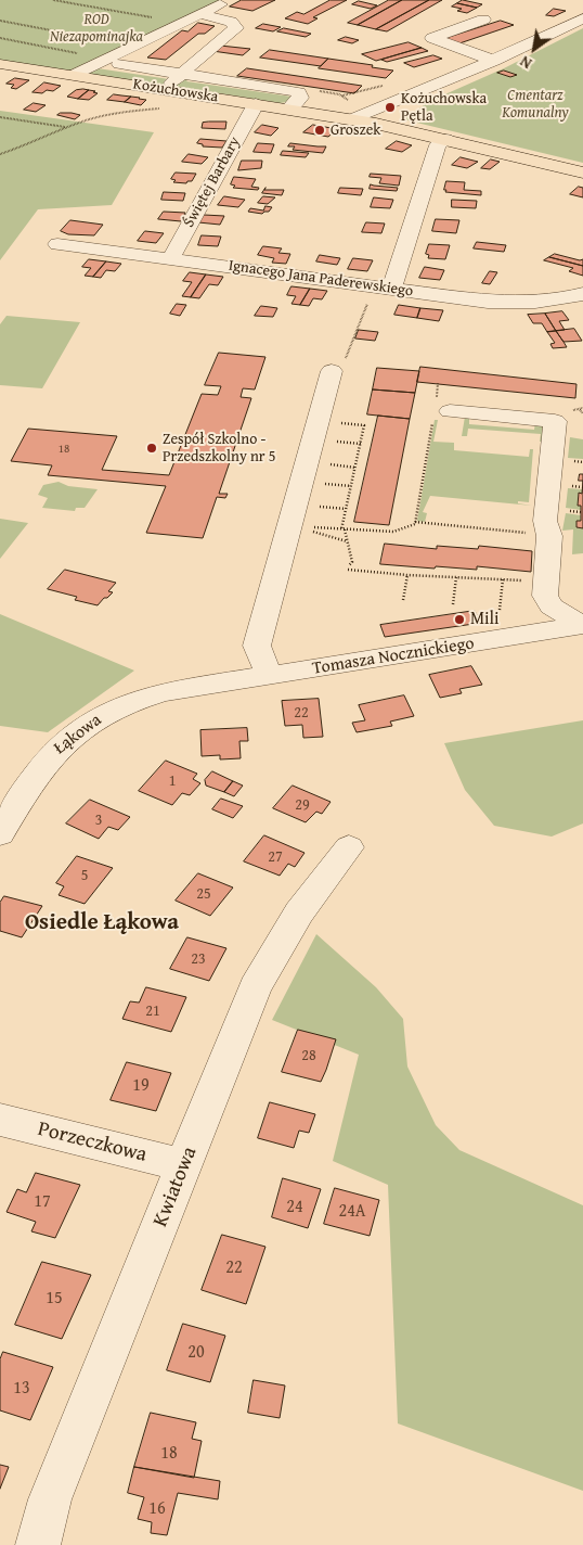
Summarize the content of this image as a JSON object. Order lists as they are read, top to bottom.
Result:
{
  "streets": {
    "main road": ["Kożuchowska"],
    "street": [
      "Świętej Barbary",
      "Ignacego Jana Paderewskiego",
      "Tomasza Nocznickiego",
      "Łąkowa",
      "Porzeczkowa",
      "Kwiatowa"
    ]
  },
  "crossings": [
    ["Kożuchowska", "Świętej Barbary"],
    ["Świętej Barbary", "Ignacego Jana Paderewskiego"],
    ["Tomasza Nocznickiego", "Łąkowa"],
    ["Porzeczkowa", "Kwiatowa"]
  ],
  "districts": ["Osiedle Łąkowa"],
  "parks": ["ROD Niezapominajka", "Cmentarz Komunalny"],
  "places": [
    "Kożuchowska Pętla",
    "Groszek",
    "Zespół Szkolno - Przedszkolny nr 5",
    "Mili"
  ],
  "house_numbers": [
    "18",
    "22",
    "1",
    "29",
    "3",
    "27",
    "5",
    "25",
    "23",
    "21",
    "28",
    "19",
    "17",
    "24",
    "24A",
    "22",
    "15",
    "20",
    "13",
    "18",
    "16"
  ],
  "north": "bottom left"
}
